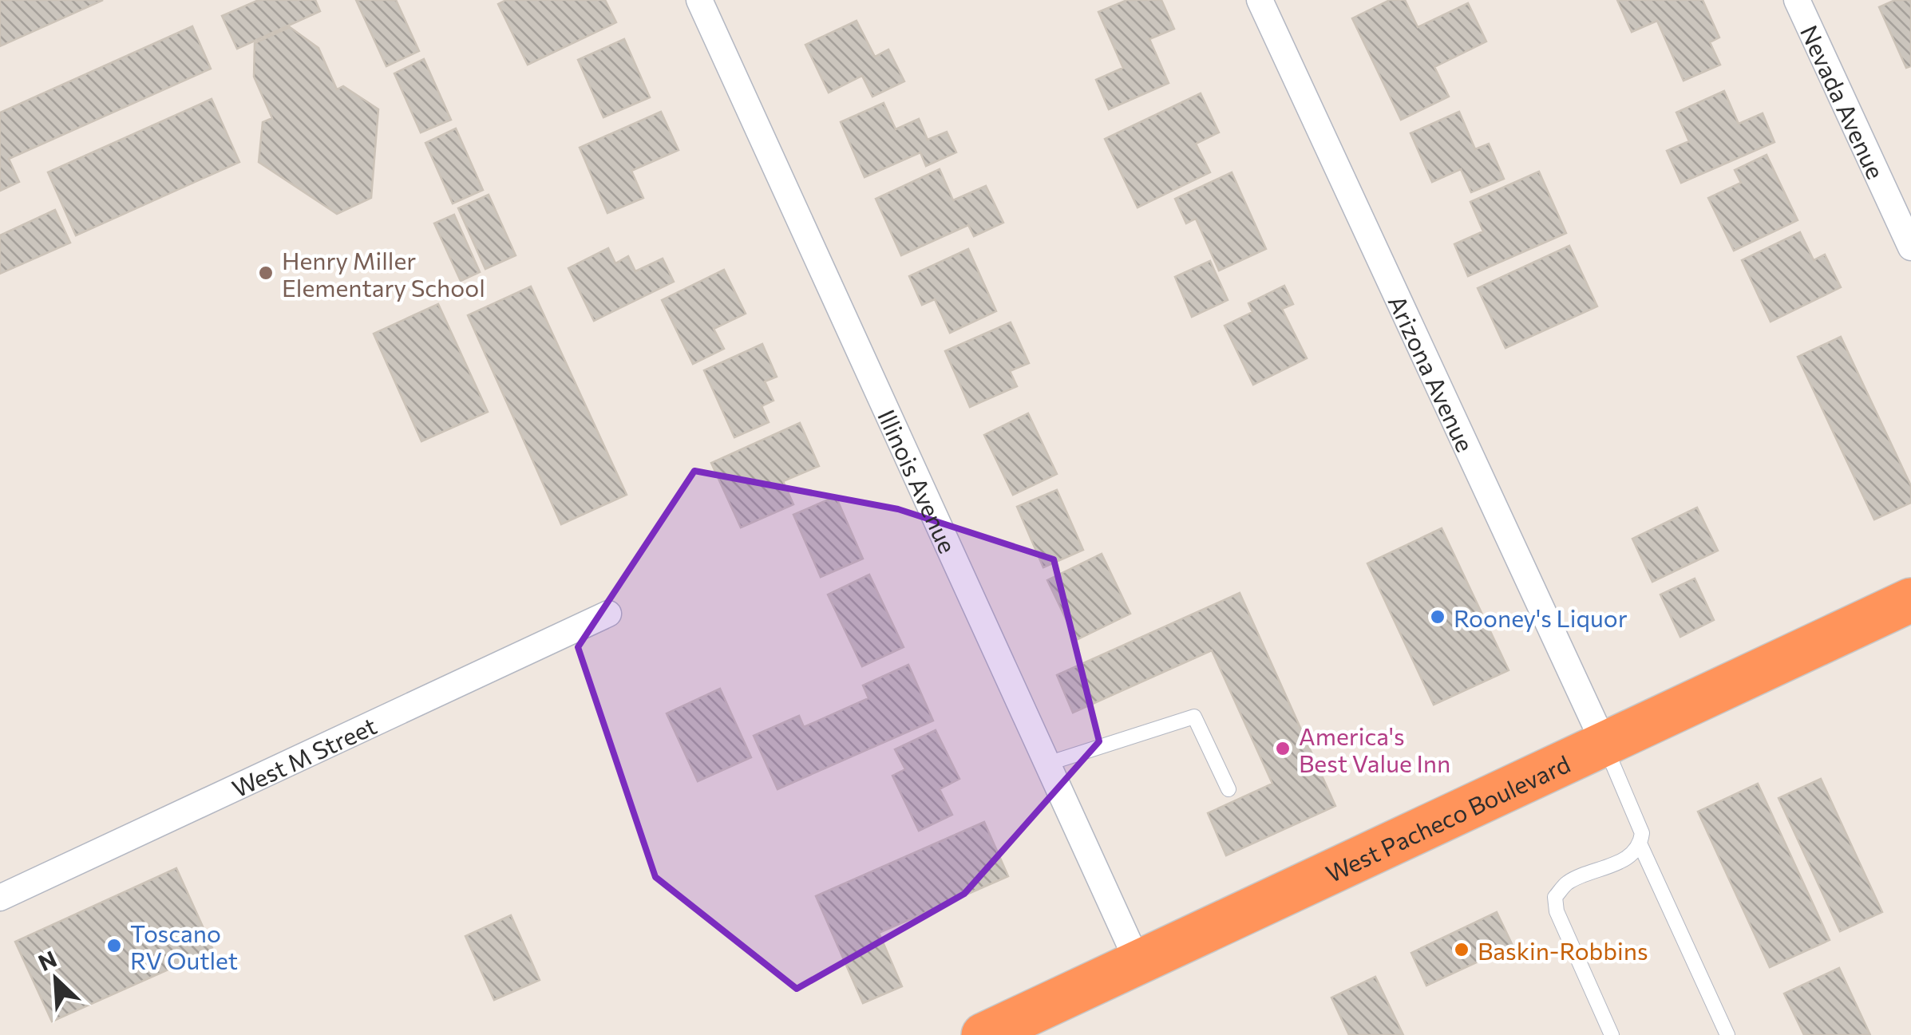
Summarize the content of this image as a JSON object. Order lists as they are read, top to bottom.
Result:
{
  "streets": {
    "highway": ["West Pacheco Boulevard"],
    "street": [
      "Nevada Avenue",
      "Arizona Avenue",
      "Illinois Avenue",
      "West M Street"
    ]
  },
  "crossings": [
    ["Arizona Avenue", "West Pacheco Boulevard"],
    ["Illinois Avenue", "West Pacheco Boulevard"]
  ],
  "places": [
    "Henry Miller Elementary School",
    "Rooney's Liquor",
    "America's Best Value Inn",
    "Toscano RV Outlet",
    "Baskin-Robbins"
  ],
  "north": "top left"
}
